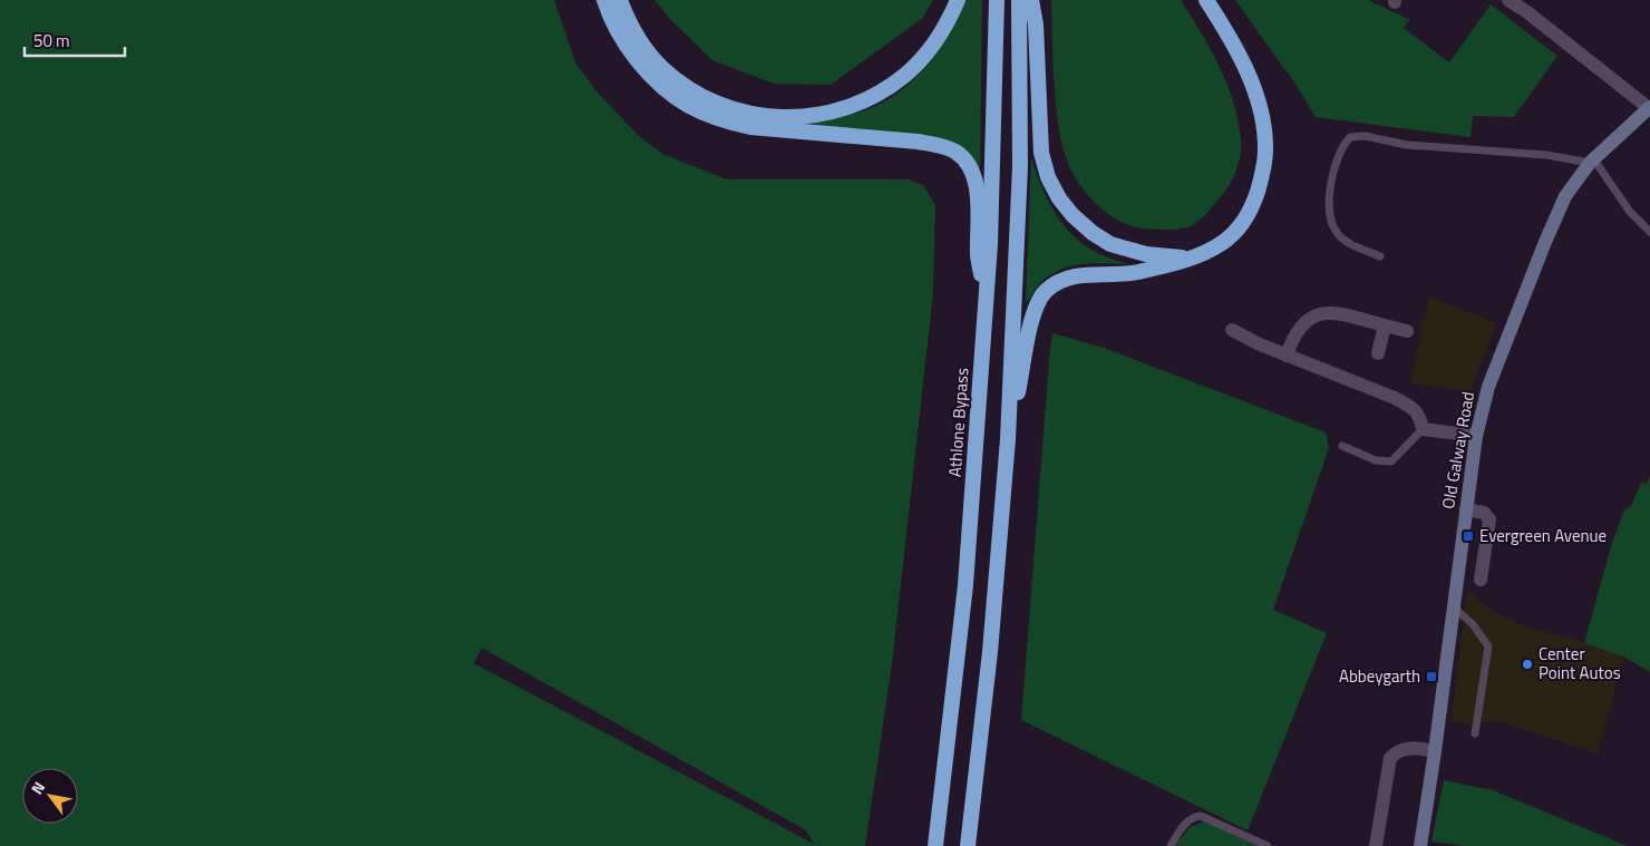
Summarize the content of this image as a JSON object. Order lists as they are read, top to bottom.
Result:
{
  "streets": {
    "highway": ["Athlone Bypass"],
    "main road": ["Old Galway Road"]
  },
  "places": {
    "transit": ["Evergreen Avenue", "Abbeygarth"],
    "other": ["Center Point Autos"]
  },
  "scale_bar": "50 m",
  "north": "top left"
}
